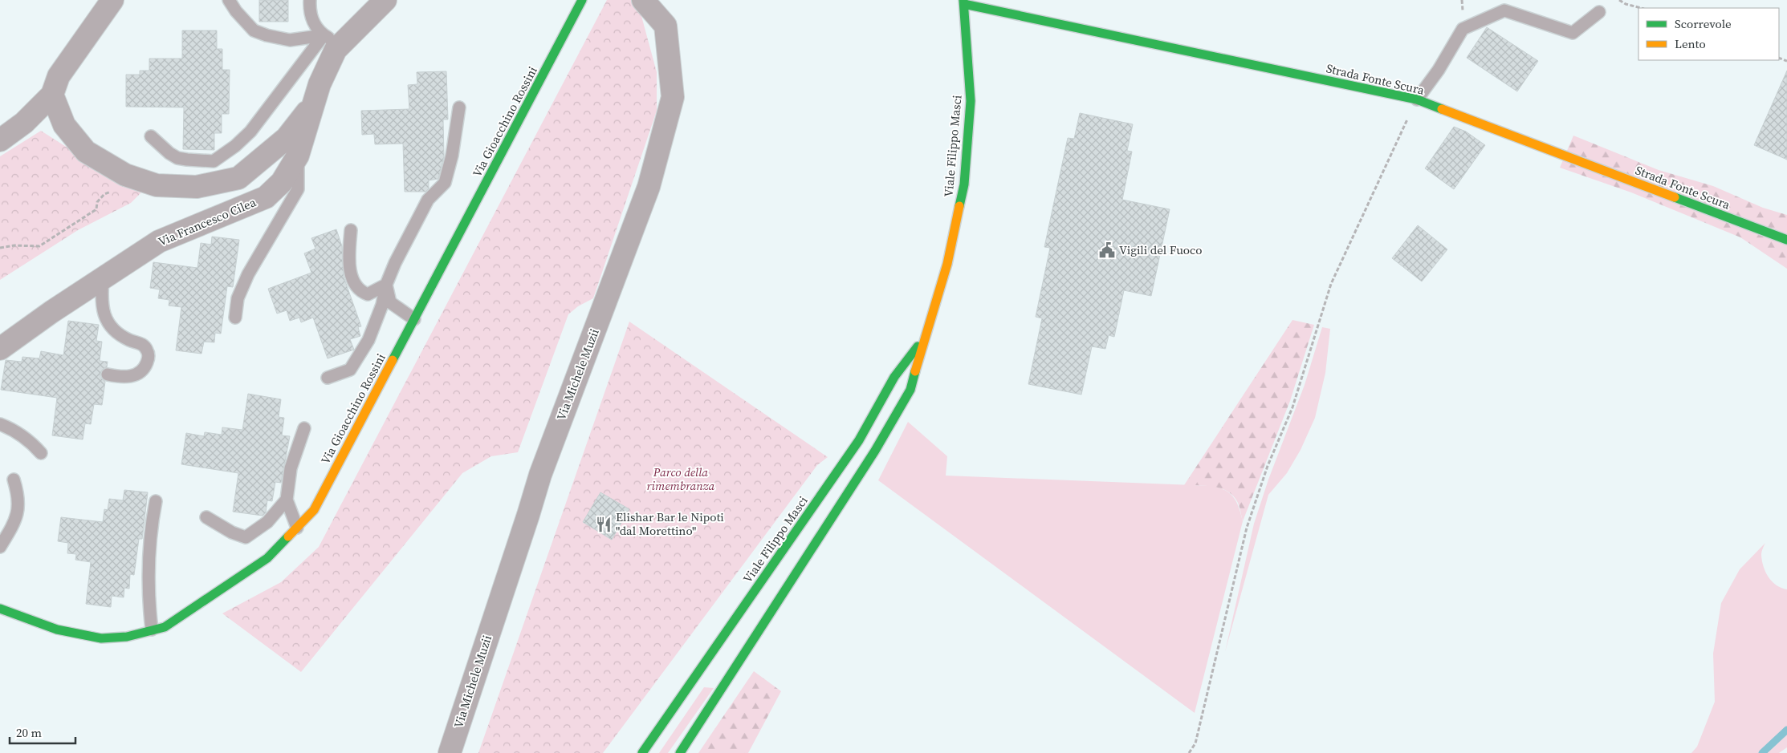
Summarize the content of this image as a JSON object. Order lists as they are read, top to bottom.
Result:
{
  "streets": {
    "street": [
      "Strada Fonte Scura",
      "Via Gioacchino Rossini",
      "Viale Filippo Masci",
      "Via Francesco Cilea",
      "Via Michele Muzii"
    ]
  },
  "crossings": [
    ["Strada Fonte Scura", "Viale Filippo Masci"]
  ],
  "parks": ["Parco della rimembranza"],
  "places": {
    "public building": ["Vigili del Fuoco"],
    "restaurant": ["Elishar Bar le Nipoti \"dal Morettino\""]
  },
  "legend": ["Scorrevole", "Lento"],
  "scale_bar": "20 m"
}
